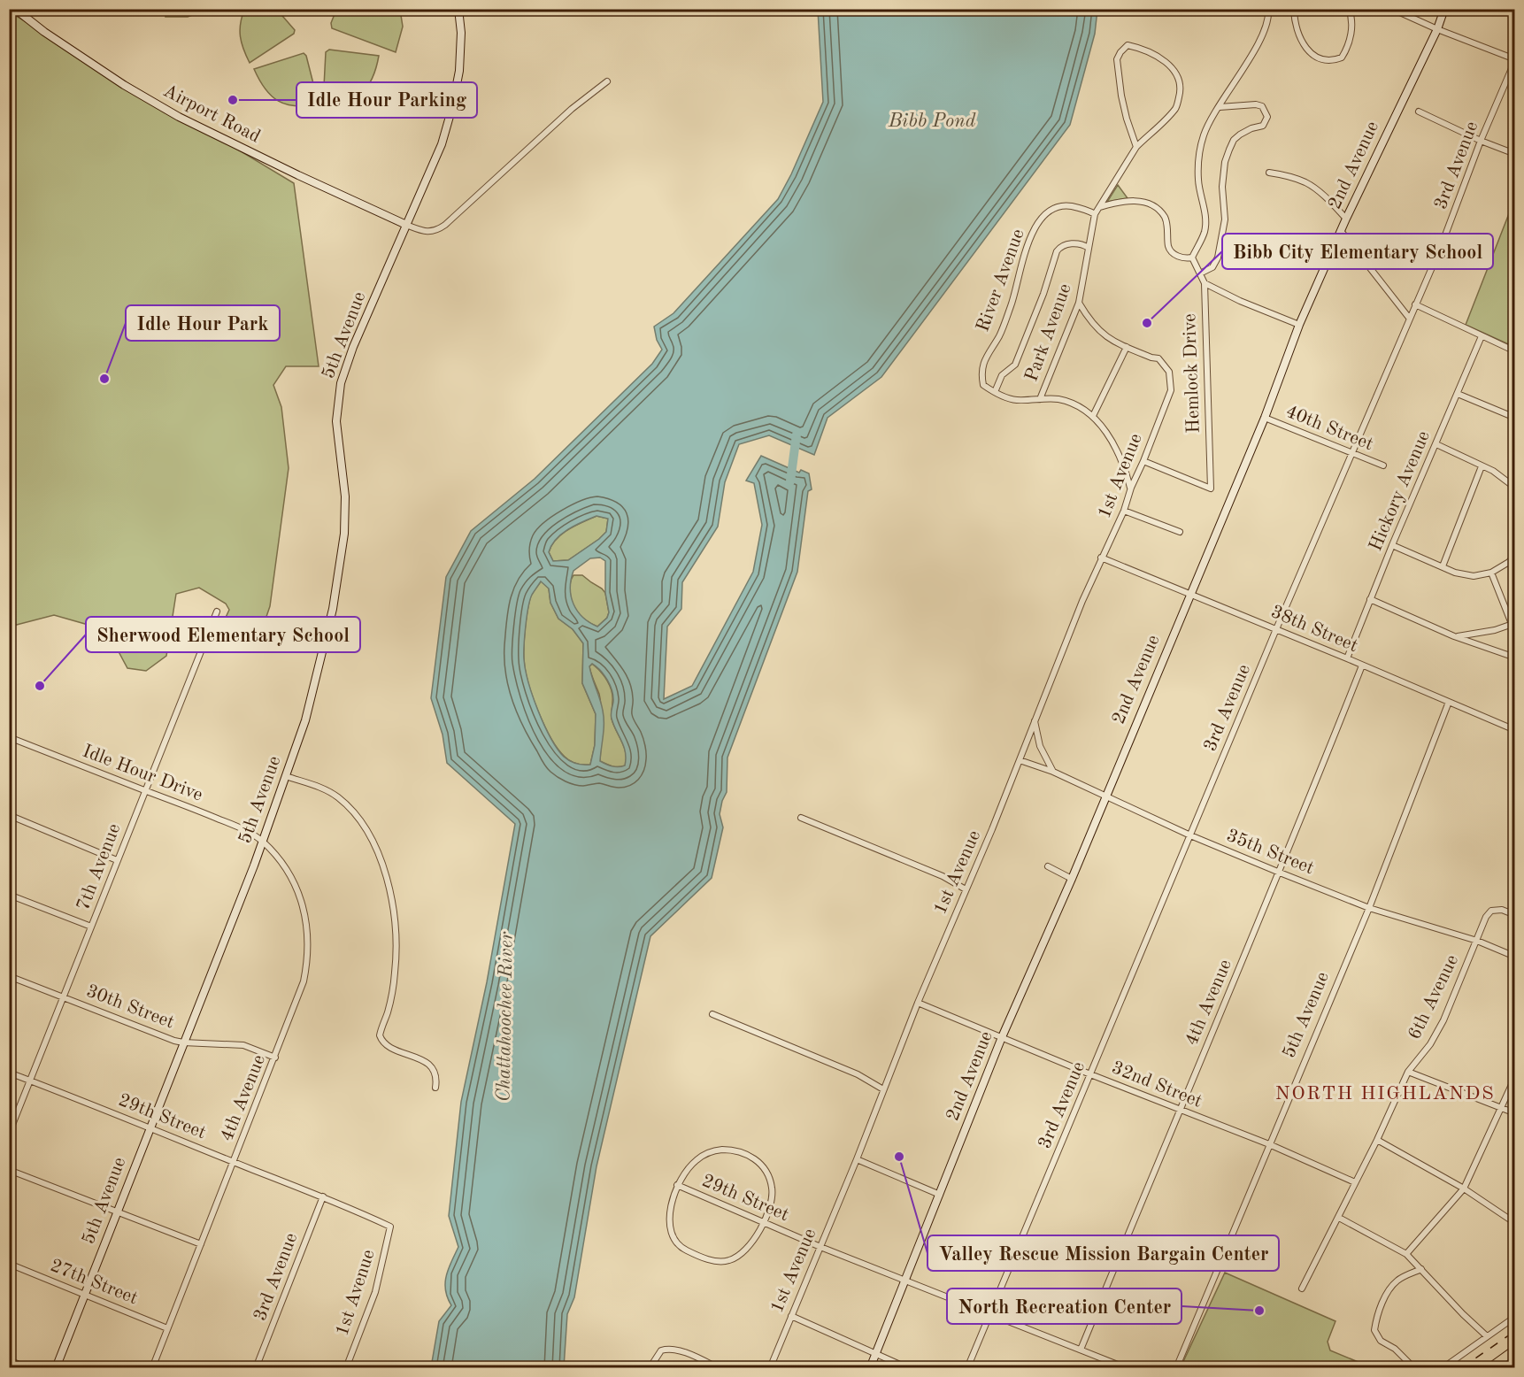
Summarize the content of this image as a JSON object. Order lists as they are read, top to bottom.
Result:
{
  "streets": {
    "street": [
      "Airport Road",
      "2nd Avenue",
      "3rd Avenue",
      "River Avenue",
      "Park Avenue",
      "5th Avenue",
      "Hemlock Drive",
      "40th Street",
      "1st Avenue",
      "Hickory Avenue",
      "38th Street",
      "Idle Hour Drive",
      "35th Street",
      "7th Avenue",
      "6th Avenue",
      "4th Avenue",
      "30th Street",
      "32nd Street",
      "29th Street",
      "27th Street"
    ]
  },
  "crossings": [
    ["Airport Road", "5th Avenue"],
    ["2nd Avenue", "40th Street"],
    ["2nd Avenue", "38th Street"],
    ["2nd Avenue", "35th Street"],
    ["2nd Avenue", "32nd Street"],
    ["2nd Avenue", "29th Street"],
    ["3rd Avenue", "40th Street"],
    ["3rd Avenue", "38th Street"],
    ["3rd Avenue", "35th Street"],
    ["3rd Avenue", "32nd Street"],
    ["3rd Avenue", "29th Street"],
    ["River Avenue", "Park Avenue"],
    ["5th Avenue", "38th Street"],
    ["5th Avenue", "Idle Hour Drive"],
    ["5th Avenue", "35th Street"],
    ["5th Avenue", "4th Avenue"],
    ["5th Avenue", "30th Street"],
    ["5th Avenue", "32nd Street"],
    ["5th Avenue", "29th Street"],
    ["5th Avenue", "27th Street"],
    ["Hemlock Drive", "1st Avenue"],
    ["1st Avenue", "38th Street"],
    ["1st Avenue", "35th Street"],
    ["1st Avenue", "32nd Street"],
    ["1st Avenue", "29th Street"],
    ["Hickory Avenue", "38th Street"],
    ["38th Street", "4th Avenue"],
    ["Idle Hour Drive", "7th Avenue"],
    ["Idle Hour Drive", "4th Avenue"],
    ["35th Street", "6th Avenue"],
    ["35th Street", "4th Avenue"],
    ["7th Avenue", "30th Street"],
    ["7th Avenue", "29th Street"],
    ["6th Avenue", "32nd Street"],
    ["4th Avenue", "30th Street"],
    ["4th Avenue", "32nd Street"],
    ["4th Avenue", "29th Street"],
    ["4th Avenue", "27th Street"]
  ],
  "districts": ["NORTH HIGHLANDS"],
  "water": ["Bibb Pond", "Chattahoochee River"],
  "places": [
    "Idle Hour Parking",
    "Bibb City Elementary School",
    "Idle Hour Park",
    "Sherwood Elementary School",
    "Valley Rescue Mission Bargain Center",
    "North Recreation Center"
  ]
}
